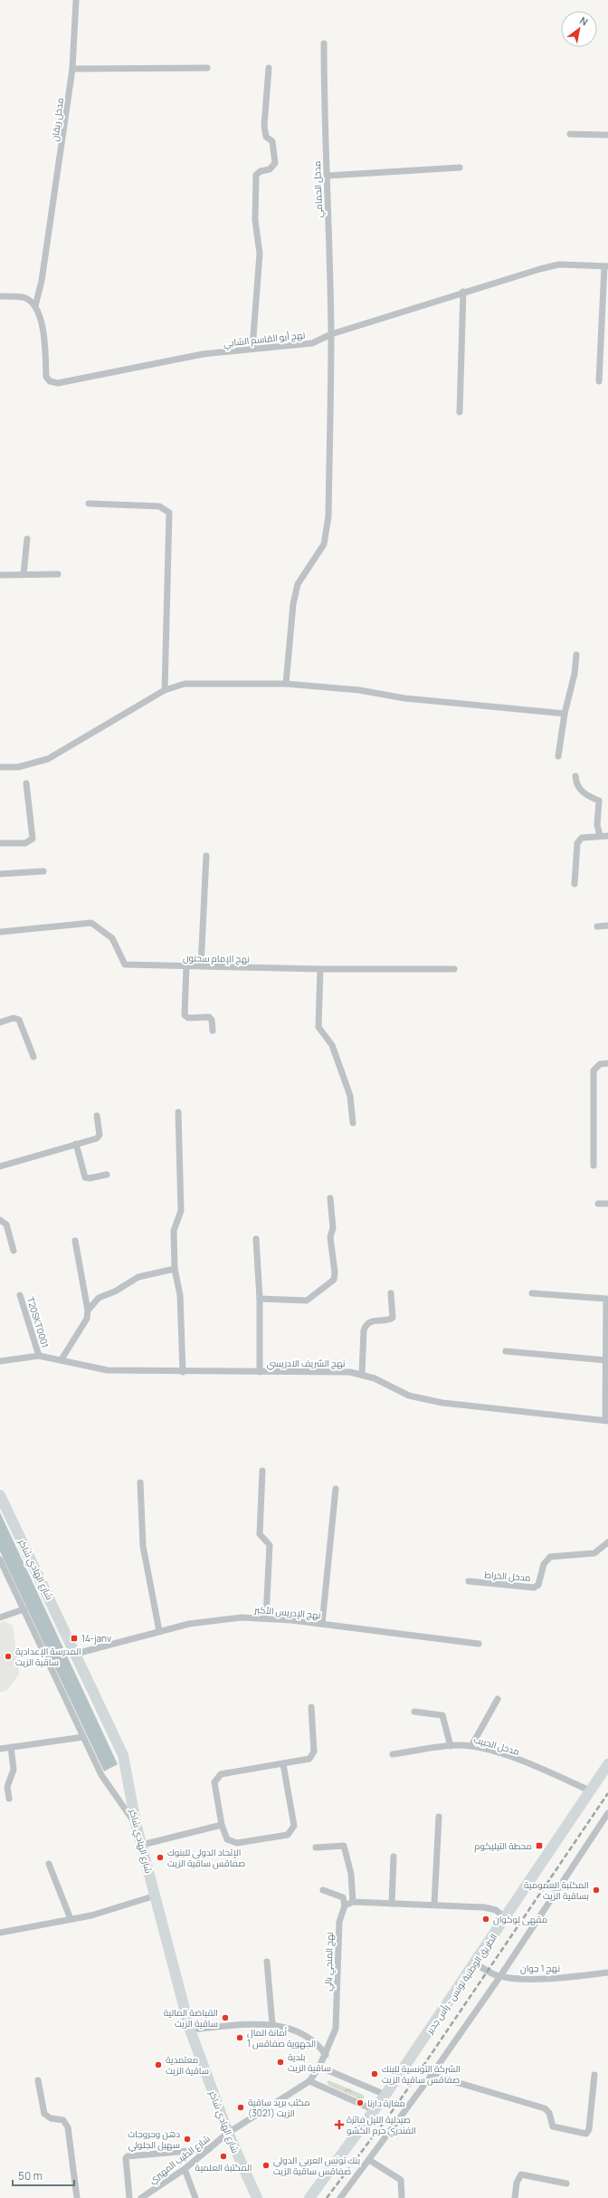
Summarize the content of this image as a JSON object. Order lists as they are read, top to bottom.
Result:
{
  "streets": {
    "main road": ["شارع الهادي شاكر", "الطريق الوطنية تونس - رأس جدير"],
    "street": [
      "مدخل ريقان",
      "مدخل الحمامي",
      "نهج أبو القاسم الشابي",
      "نهج الإمام سحنون",
      "T20SKT0001",
      "نهج الشريف الادريسي",
      "مدخل الخراط",
      "نهج الإدريس الأكبر",
      "مدخل الحبيب",
      "نهج المنجي بالي",
      "نهج 1 جوان",
      "شارع الطيب المهيري"
    ]
  },
  "crossings": [
    ["مدخل ريقان", "نهج أبو القاسم الشابي"],
    ["مدخل الحمامي", "نهج أبو القاسم الشابي"],
    ["T20SKT0001", "نهج الشريف الادريسي"],
    ["شارع الهادي شاكر", "نهج الإدريس الأكبر"],
    ["شارع الهادي شاكر", "نهج المنجي بالي"],
    ["شارع الهادي شاكر", "شارع الطيب المهيري"],
    ["مدخل الحبيب", "الطريق الوطنية تونس - رأس جدير"],
    ["نهج المنجي بالي", "شارع الطيب المهيري"],
    ["نهج 1 جوان", "الطريق الوطنية تونس - رأس جدير"]
  ],
  "places": {
    "transit": ["14-janv", "محطة التيليكوم"],
    "other": [
      "المدرسة الإعدادية ساقية الزيت",
      "الإتحاد الدولي للبنوك صفاقس ساقية الزيت",
      "المكتبة العمومية بساقية الزيت",
      "مقهى لوكوان",
      "القباضة المالية ساقية الزيت",
      "أمانة المال الجهوية صفاقس 1",
      "بلدية ساقية الزيت",
      "معتمدية ساقية الزيت",
      "الشركة التونسية للبنك صفاقس ساقية الزيت",
      "مغازة دارنا",
      "مكتب بريد ساقية الزيت (3021)",
      "دهن وحروجات سهيل الجلولي",
      "المكتبة العلمية",
      "بنك تونس العربي الدولي صفاقس ساقية الزيت"
    ],
    "health": ["صيدلية الليل فائزة الفندري حرم الكشو"]
  },
  "scale_bar": "50 m",
  "north": "top right"
}
